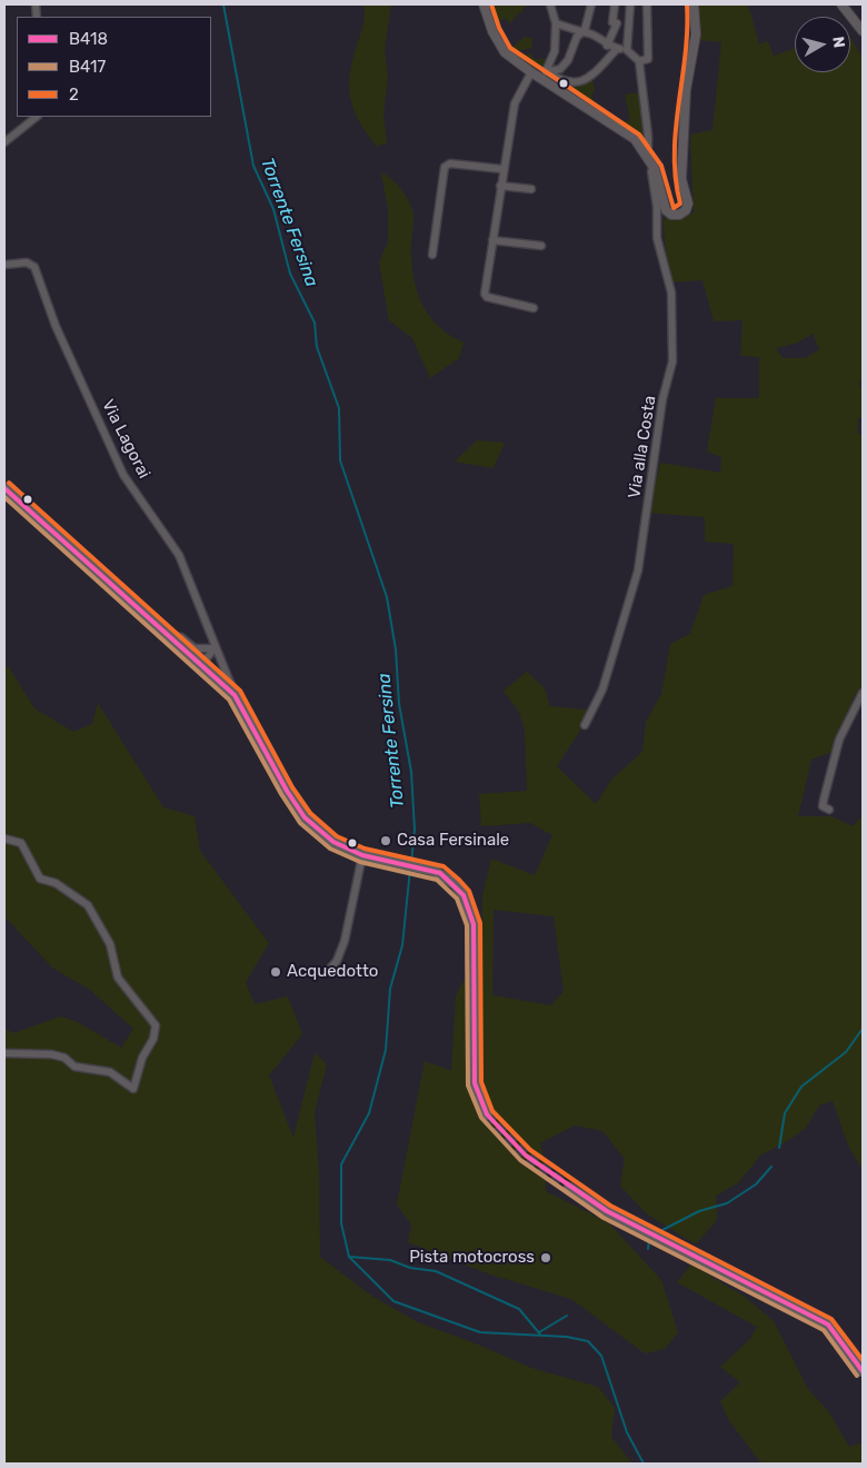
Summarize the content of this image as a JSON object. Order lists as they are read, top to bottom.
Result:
{
  "streets": {
    "main road": ["Via Lagorai"],
    "street": ["Via alla Costa"]
  },
  "water": ["Torrente Fersina"],
  "places": ["Casa Fersinale", "Acquedotto", "Pista motocross"],
  "lines": ["transit line 2", "transit line B418", "transit line B417"],
  "legend": ["B418", "B417", "2"],
  "north": "right"
}
